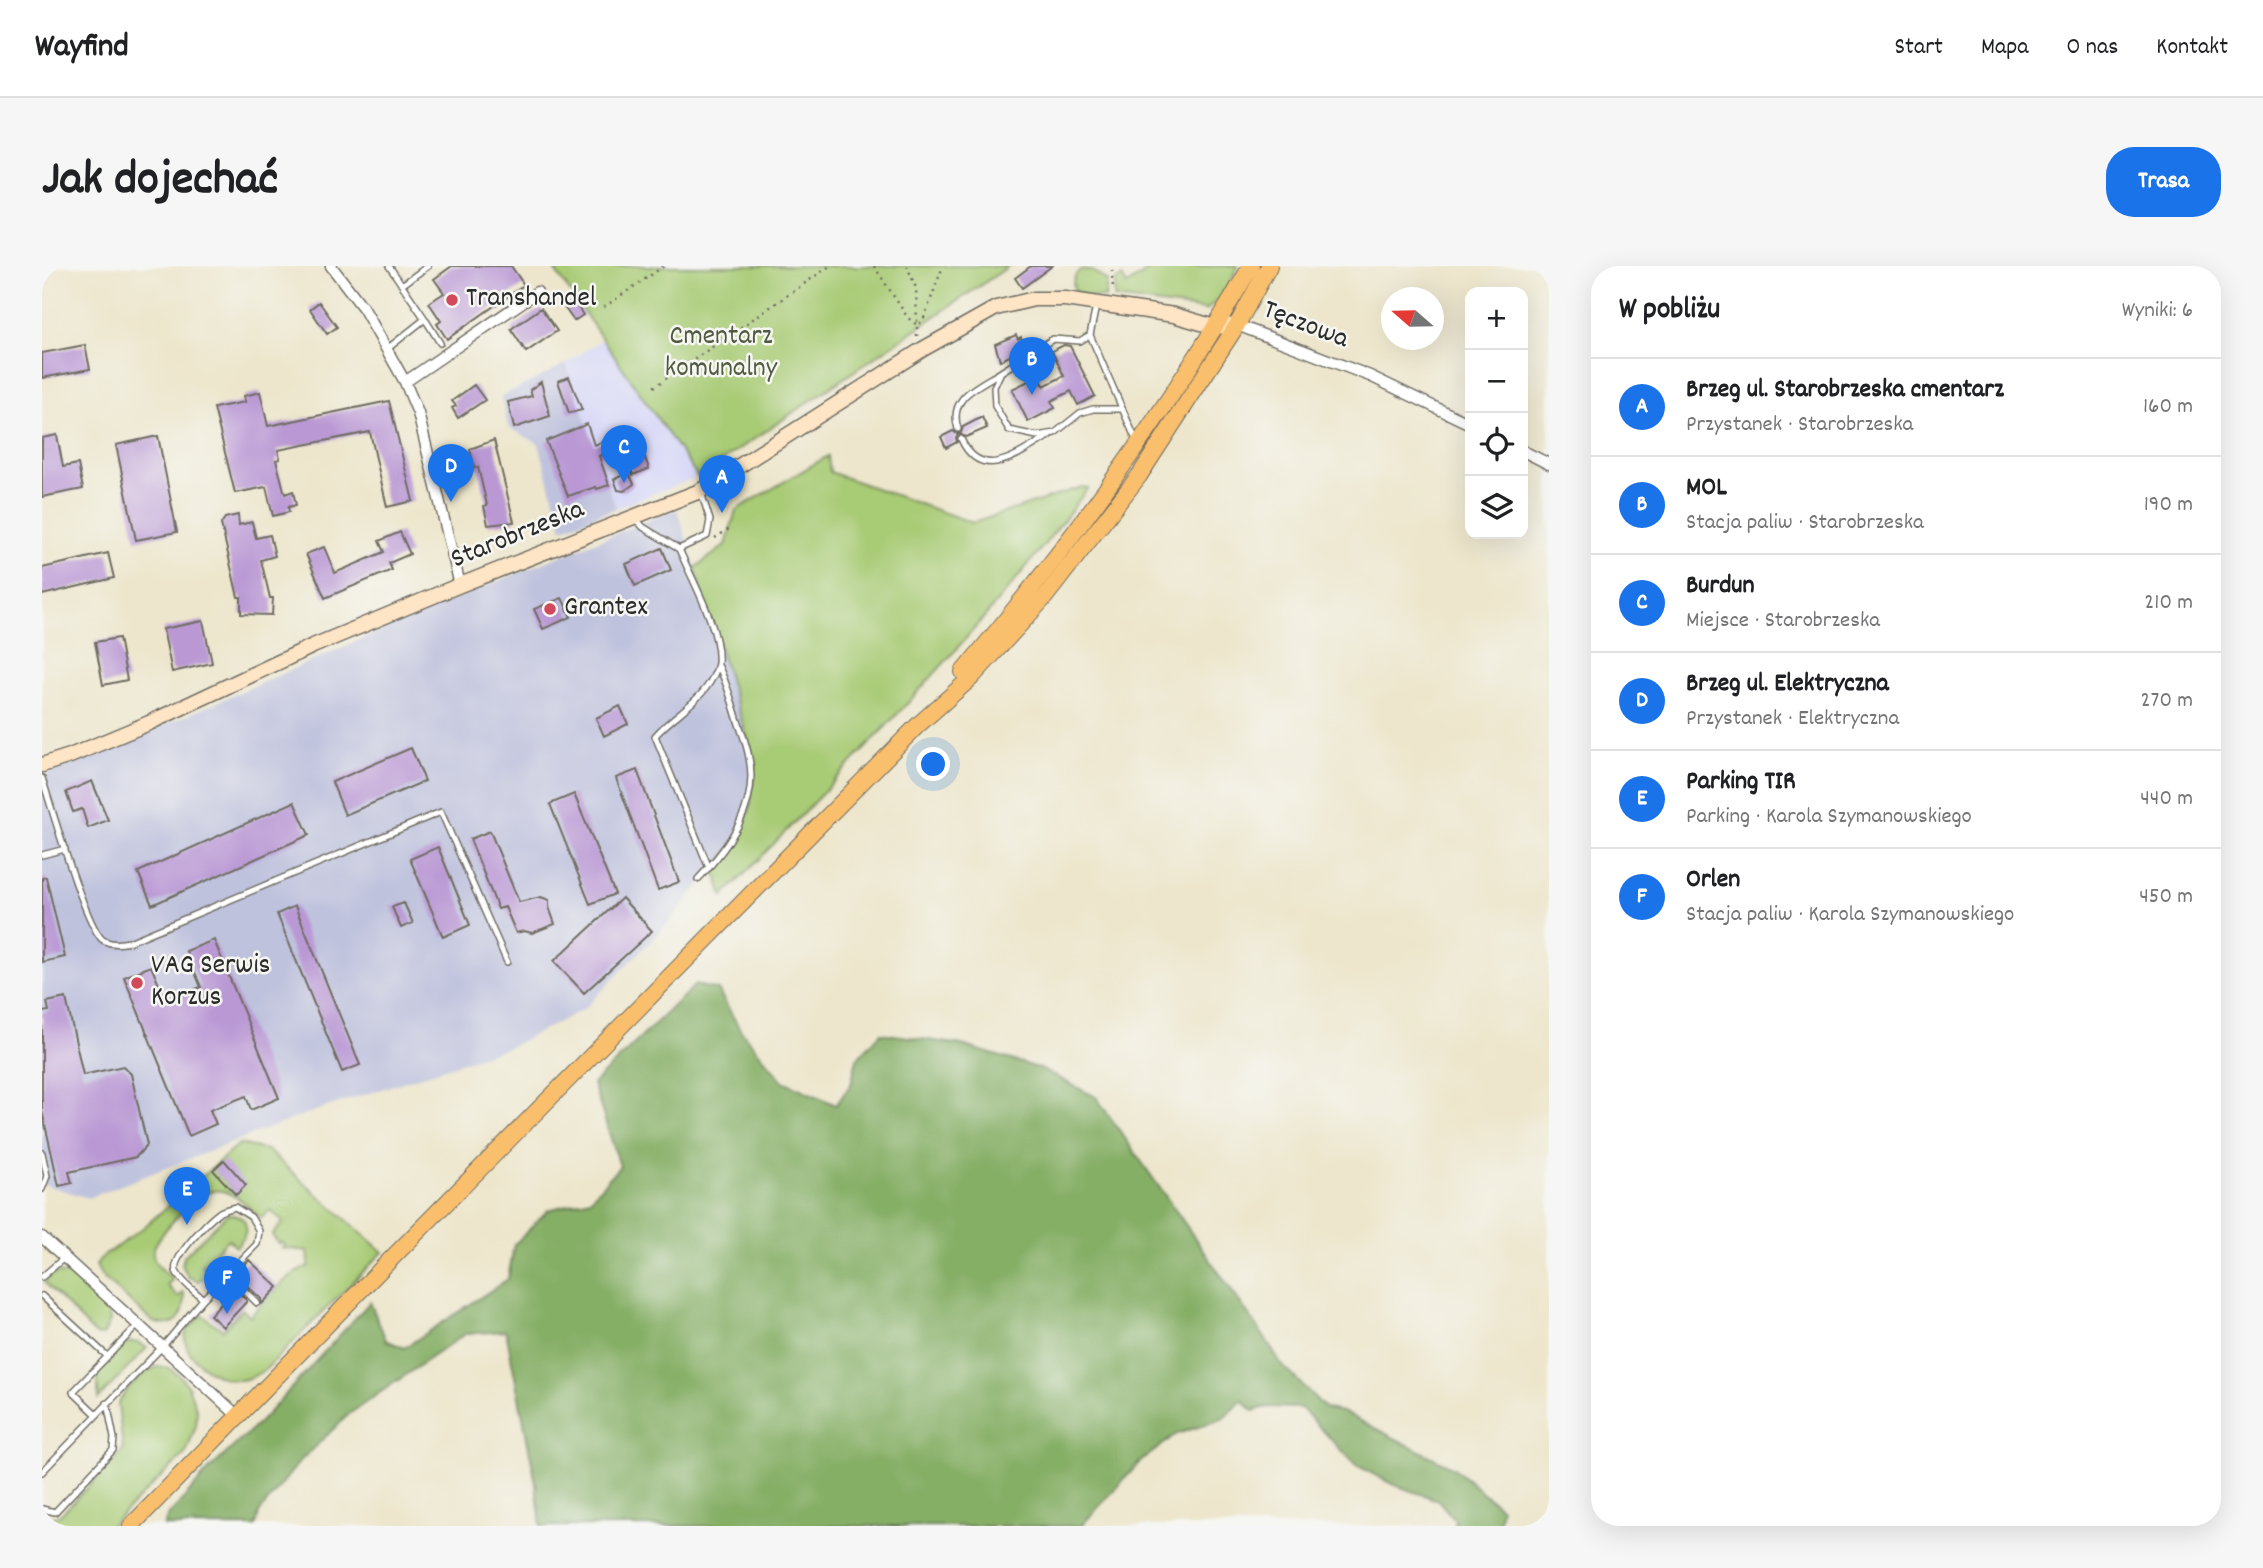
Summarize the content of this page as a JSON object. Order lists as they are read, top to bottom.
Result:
{
  "streets": {
    "street": ["Tęczowa", "Starobrzeska"]
  },
  "crossings": [
    ["Tęczowa", "Starobrzeska"]
  ],
  "parks": ["Cmentarz komunalny"],
  "places": ["Transhandel", "Grantex", "VAG Serwis Korzus"],
  "north": "left",
  "page": {
    "header": "Wayfind",
    "nav": [
      "Start",
      "Mapa",
      "O nas",
      "Kontakt"
    ],
    "title": "Jak dojechać",
    "buttons": "Trasa",
    "heading": ["W pobliżu", "Wyniki: 6"],
    "map_buttons": ["+", "−"],
    "pins": [
      "B",
      "C",
      "D",
      "A",
      "E",
      "F"
    ],
    "list": [
      {
        "mark": "A",
        "name": "Brzeg ul. Starobrzeska cmentarz",
        "note": "Przystanek · Starobrzeska",
        "value": "160 m"
      },
      {
        "mark": "B",
        "name": "MOL",
        "note": "Stacja paliw · Starobrzeska",
        "value": "190 m"
      },
      {
        "mark": "C",
        "name": "Burdun",
        "note": "Miejsce · Starobrzeska",
        "value": "210 m"
      },
      {
        "mark": "D",
        "name": "Brzeg ul. Elektryczna",
        "note": "Przystanek · Elektryczna",
        "value": "270 m"
      },
      {
        "mark": "E",
        "name": "Parking TIR",
        "note": "Parking · Karola Szymanowskiego",
        "value": "440 m"
      },
      {
        "mark": "F",
        "name": "Orlen",
        "note": "Stacja paliw · Karola Szymanowskiego",
        "value": "450 m"
      }
    ]
  }
}
